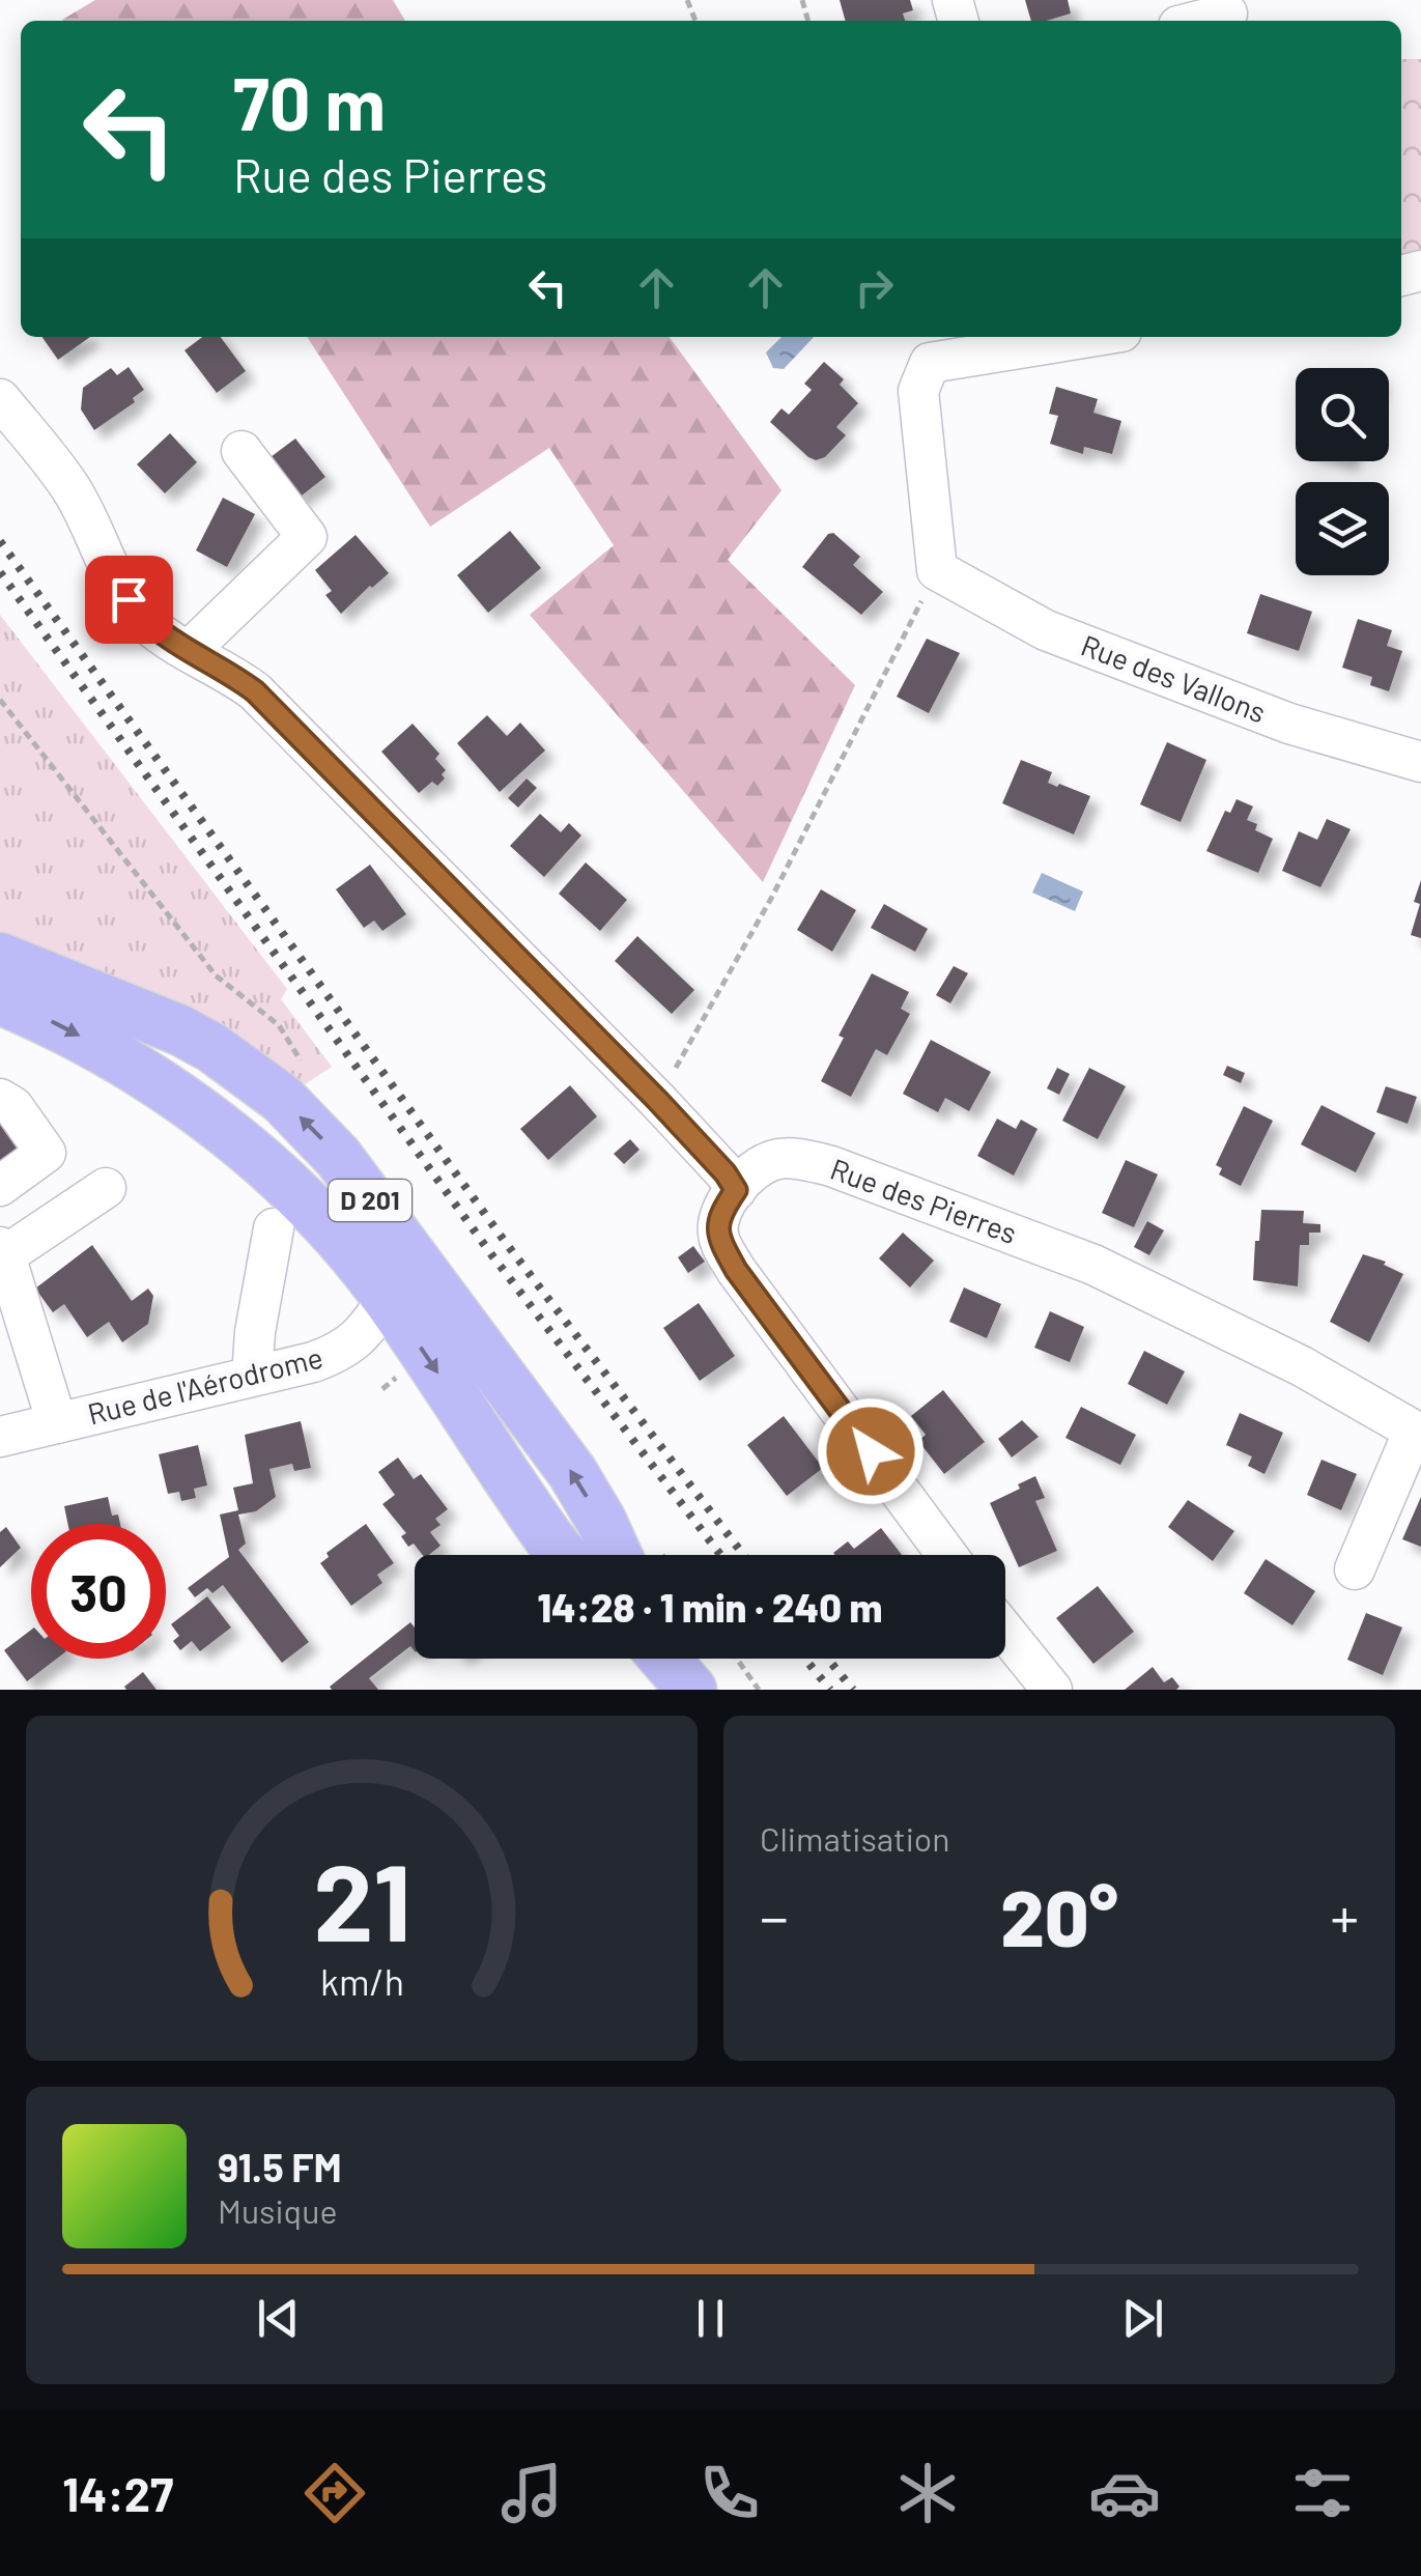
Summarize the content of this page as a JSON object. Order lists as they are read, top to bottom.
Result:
{
  "streets": {
    "main road": ["D 201"],
    "street": ["Rue des Vallons", "Rue des Pierres", "Rue de l'Aérodrome"]
  },
  "crossings": [
    ["D 201", "Rue de l'Aérodrome"]
  ],
  "page": {
    "turn": ["70 m", "Rue des Pierres"],
    "limit": "30",
    "trip": "14:28 · 1 min · 240 m",
    "tile": "Climatisation",
    "heat": ["−", "20°", "+"],
    "song": ["91.5 FM", "Musique"],
    "tabs": "14:27",
    "gauge": ["21", "km/h"]
  }
}
